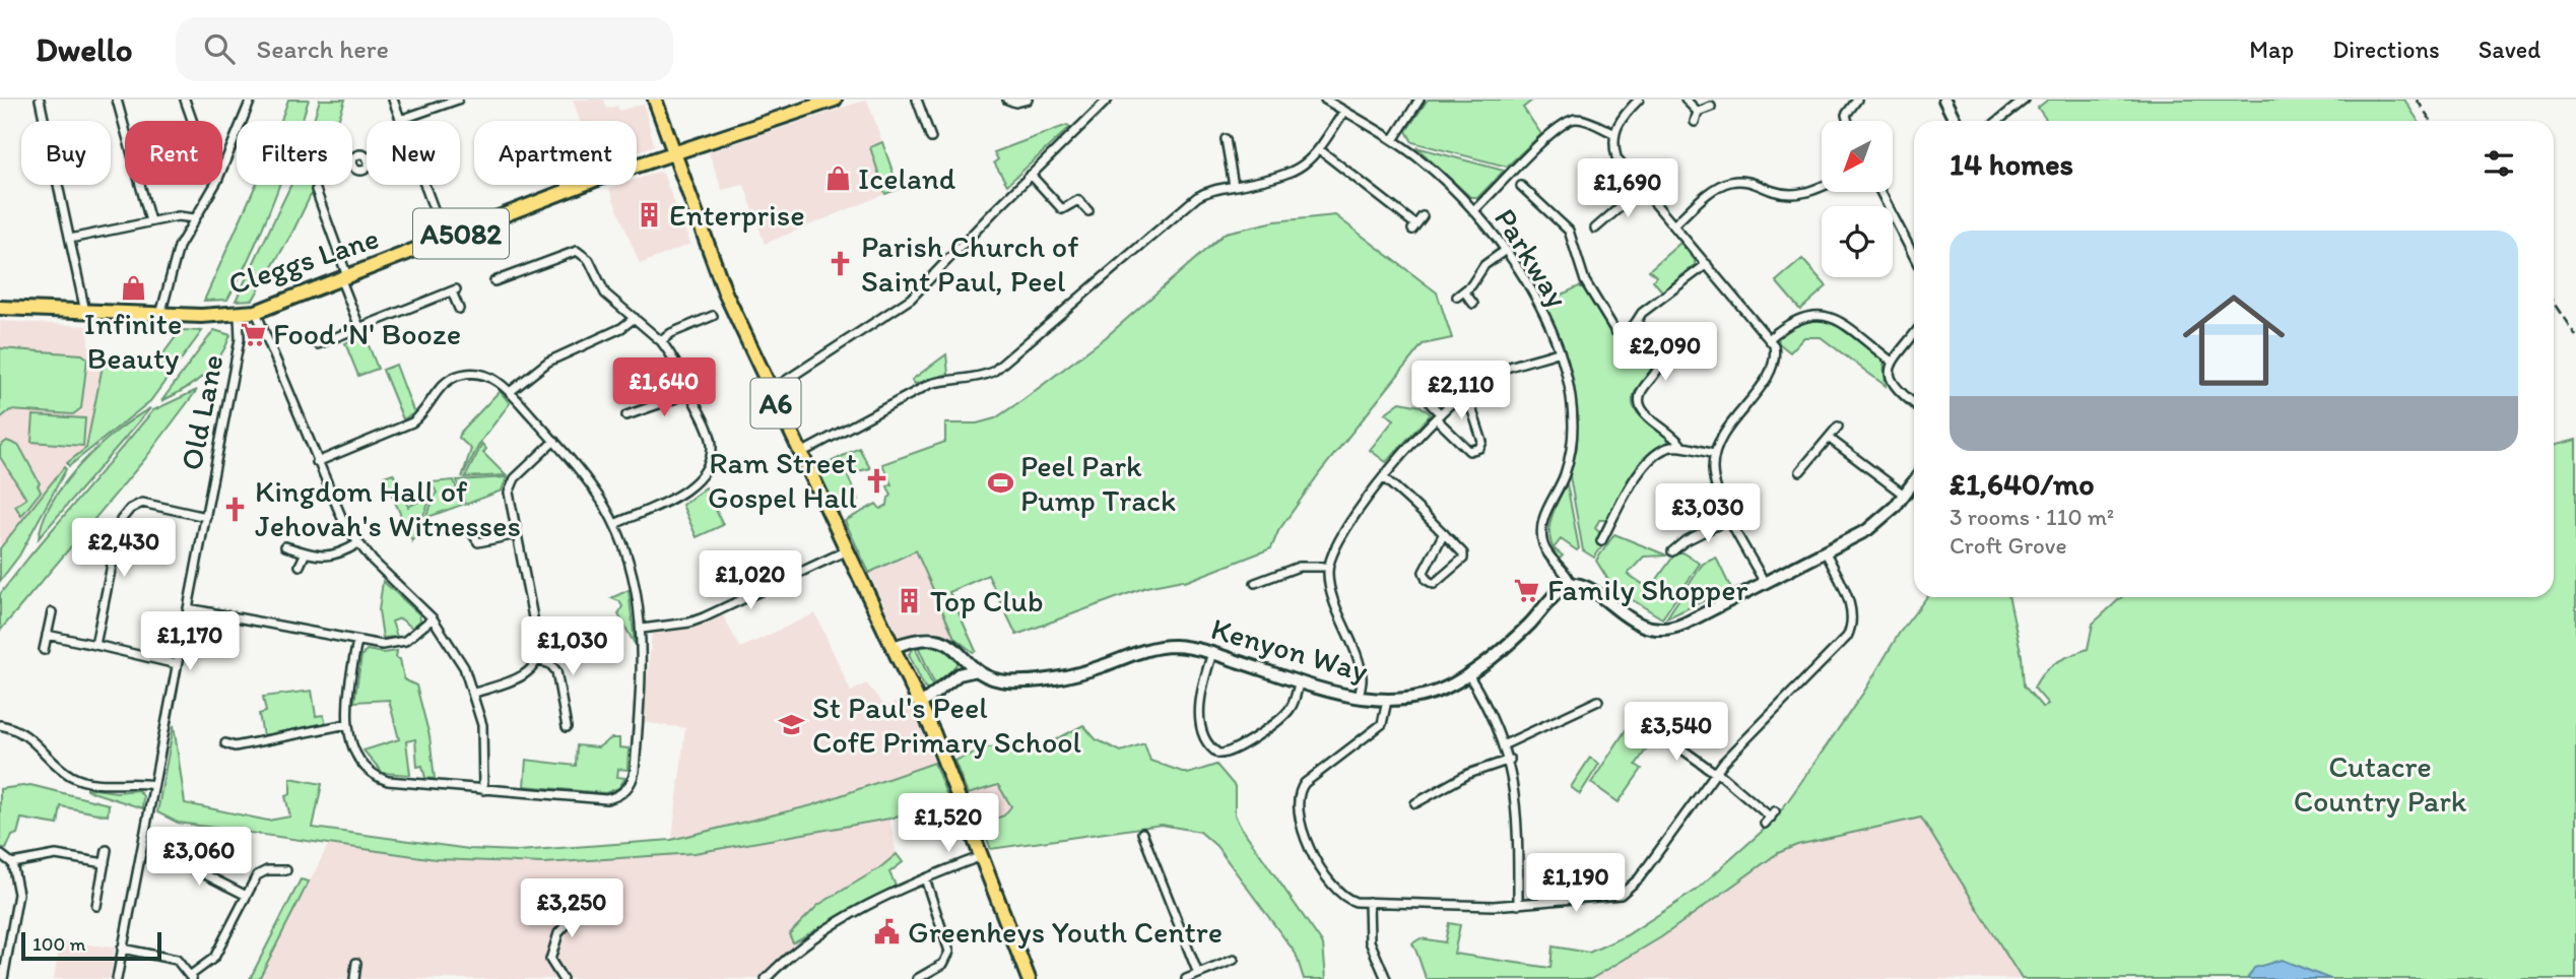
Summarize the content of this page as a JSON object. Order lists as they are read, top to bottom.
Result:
{
  "streets": {
    "main road": ["A5082", "Cleggs Lane", "A6"],
    "street": ["Parkway", "Old Lane", "Kenyon Way"]
  },
  "crossings": [
    ["A5082", "Cleggs Lane"],
    ["A5082", "A6"],
    ["Parkway", "Kenyon Way"],
    ["Cleggs Lane", "A6"],
    ["Cleggs Lane", "Old Lane"],
    ["A6", "Kenyon Way"]
  ],
  "parks": ["Cutacre Country Park"],
  "places": {
    "shop": ["Iceland", "Infinite Beauty"],
    "building": ["Enterprise", "Top Club"],
    "church": ["Parish Church of Saint Paul, Peel", "Ram Street Gospel Hall", "Kingdom Hall of Jehovah's Witnesses"],
    "supermarket": ["Food 'N' Booze", "Family Shopper"],
    "sports": ["Peel Park Pump Track"],
    "school or university": ["St Paul's Peel CofE Primary School"],
    "public building": ["Greenheys Youth Centre"]
  },
  "scale_bar": "100 m",
  "north": "bottom left",
  "page": {
    "header": "Dwello",
    "search": "Search here",
    "nav": ["Map", "Directions", "Saved"],
    "chip": [
      "Buy",
      "Rent",
      "Filters",
      "New",
      "Apartment"
    ],
    "heading": "14 homes",
    "price": [
      "£1,690",
      "£2,090",
      "£1,640",
      "£2,110",
      "£3,030",
      "£2,430",
      "£1,020",
      "£1,170",
      "£1,030",
      "£3,540",
      "£1,520",
      "£3,060",
      "£1,190",
      "£3,250"
    ],
    "list": [
      {
        "name": "£1,640/mo",
        "note": "3 rooms · 110 m² · Croft Grove"
      }
    ],
    "scale": "100 m"
  }
}
